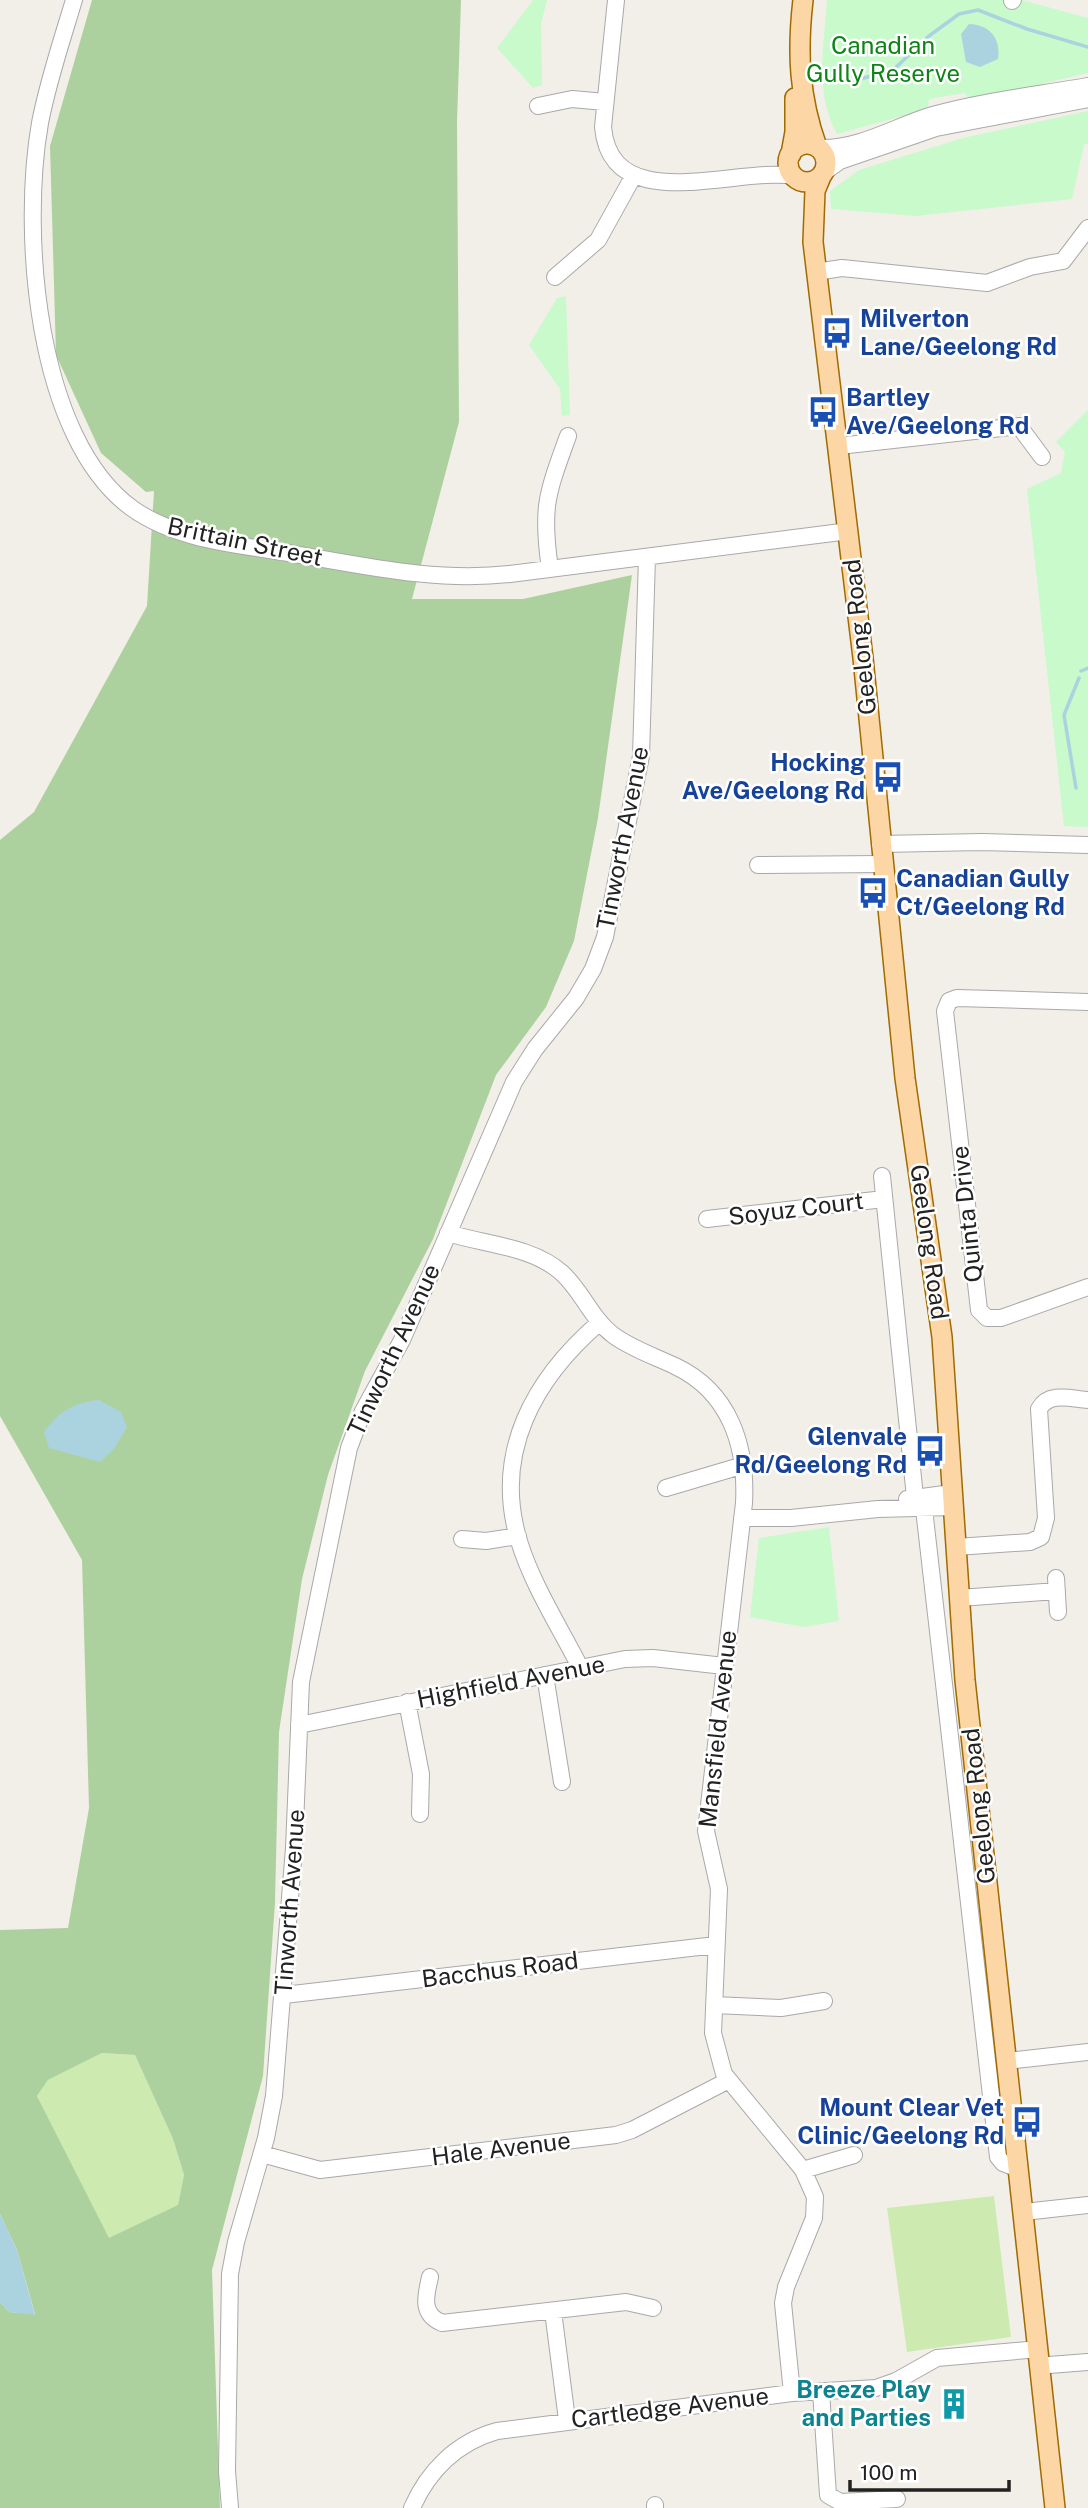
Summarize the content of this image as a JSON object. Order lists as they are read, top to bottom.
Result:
{
  "streets": {
    "main road": ["Geelong Road"],
    "street": [
      "Brittain Street",
      "Tinworth Avenue",
      "Soyuz Court",
      "Quinta Drive",
      "Highfield Avenue",
      "Mansfield Avenue",
      "Bacchus Road",
      "Hale Avenue",
      "Cartledge Avenue"
    ]
  },
  "crossings": [
    ["Brittain Street", "Tinworth Avenue"],
    ["Geelong Road", "Soyuz Court"],
    ["Geelong Road", "Cartledge Avenue"],
    ["Tinworth Avenue", "Highfield Avenue"],
    ["Tinworth Avenue", "Mansfield Avenue"],
    ["Tinworth Avenue", "Bacchus Road"],
    ["Tinworth Avenue", "Hale Avenue"],
    ["Highfield Avenue", "Mansfield Avenue"],
    ["Mansfield Avenue", "Bacchus Road"],
    ["Mansfield Avenue", "Hale Avenue"],
    ["Mansfield Avenue", "Cartledge Avenue"]
  ],
  "parks": ["Canadian Gully Reserve"],
  "places": {
    "bus stop": [
      "Milverton Lane/Geelong Rd",
      "Bartley Ave/Geelong Rd",
      "Hocking Ave/Geelong Rd",
      "Canadian Gully Ct/Geelong Rd",
      "Glenvale Rd/Geelong Rd",
      "Mount Clear Vet Clinic/Geelong Rd"
    ],
    "building": ["Breeze Play and Parties"]
  },
  "scale_bar": "100 m"
}
